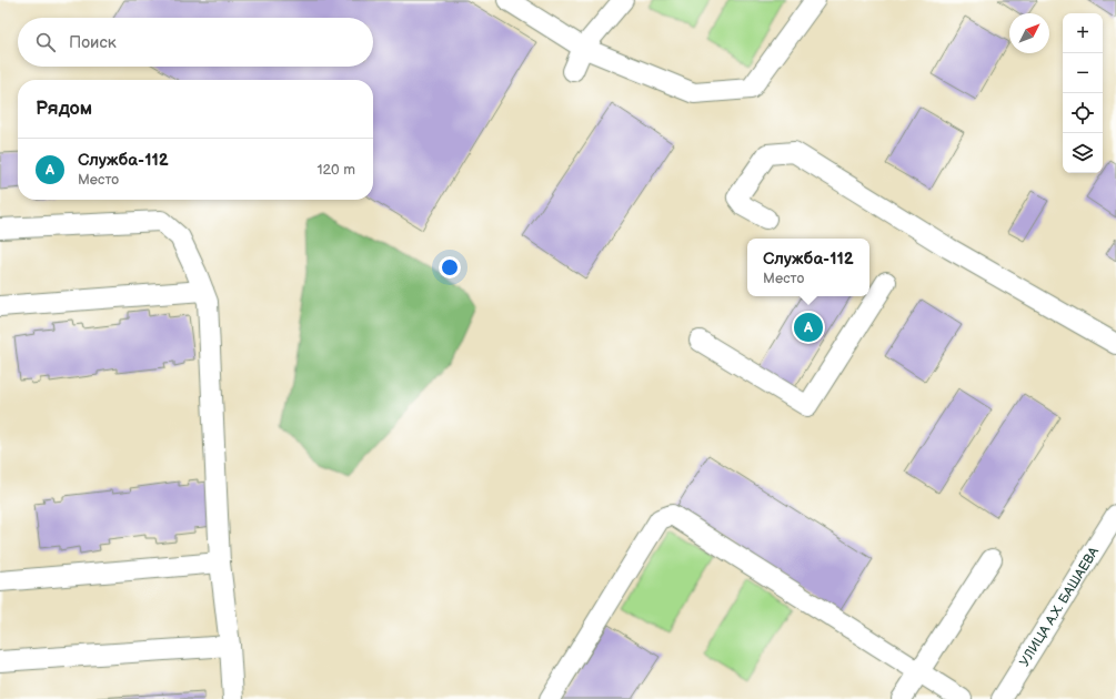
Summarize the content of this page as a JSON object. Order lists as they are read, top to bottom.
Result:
{
  "streets": {
    "street": ["УЛИЦА А.Х. БАШАЕВА"]
  },
  "north": "top right",
  "page": {
    "map_buttons": ["+", "−"],
    "search": "Поиск",
    "heading": "Рядом",
    "list": [
      {
        "mark": "A",
        "name": "Служба-112",
        "note": "Место",
        "value": "120 m"
      }
    ],
    "popup": ["Служба-112", "Место"],
    "pins": "A"
  }
}
